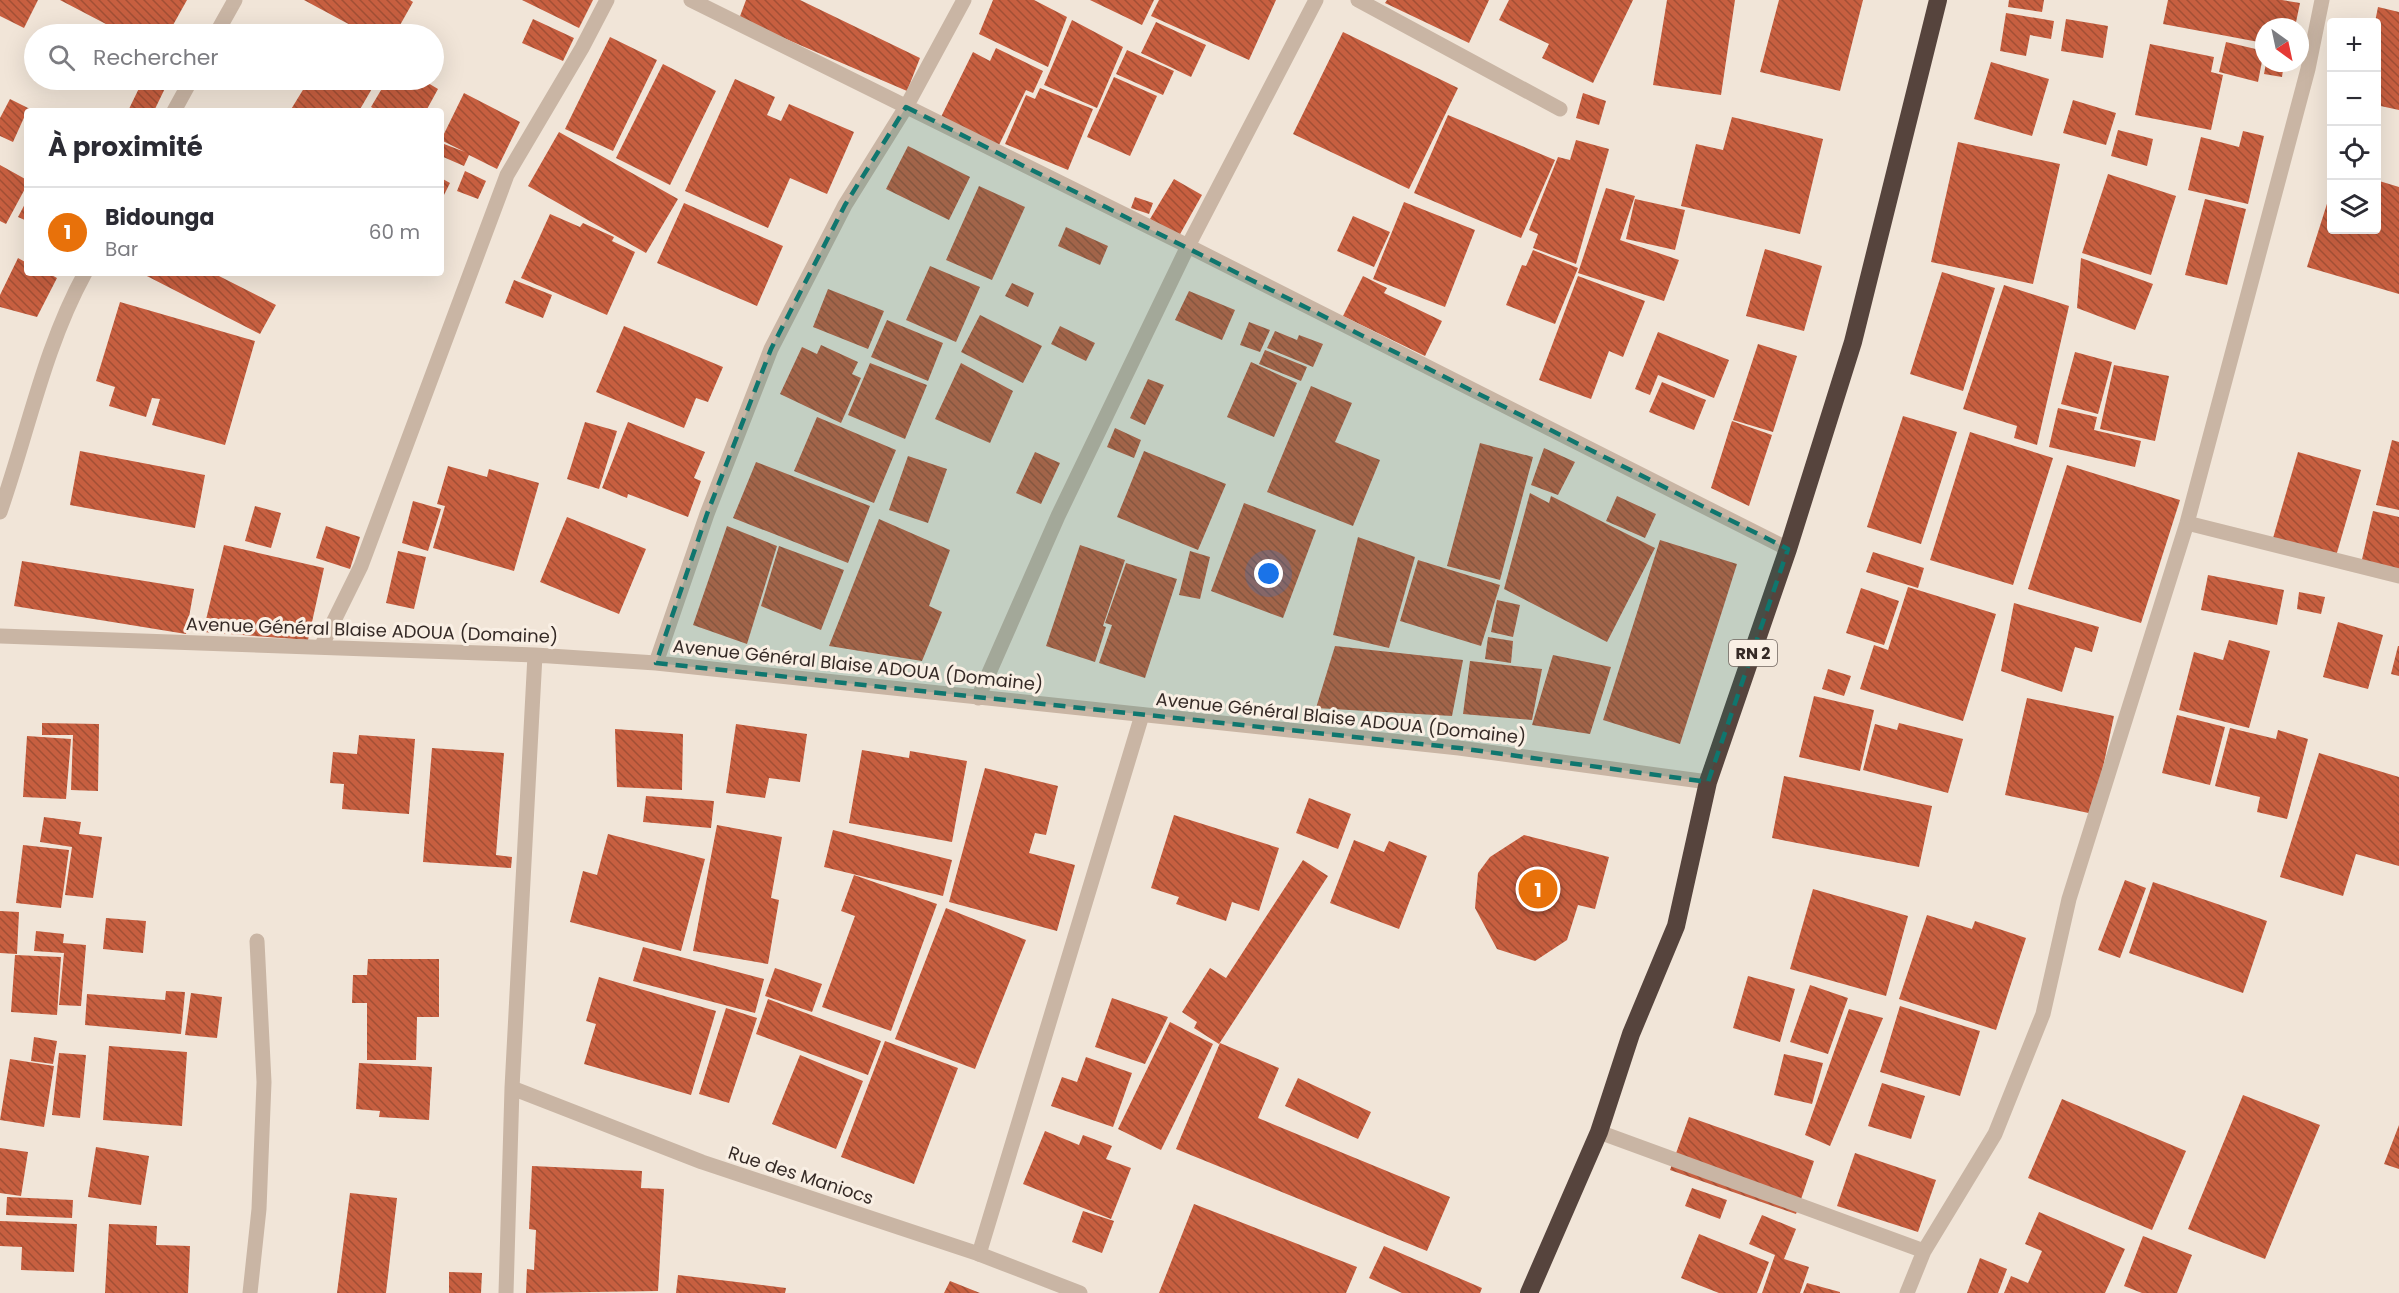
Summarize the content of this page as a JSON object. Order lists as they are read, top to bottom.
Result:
{
  "streets": {
    "highway": ["RN 2"],
    "street": ["Avenue Général Blaise ADOUA (Domaine)", "Rue des Maniocs"]
  },
  "crossings": [
    ["Avenue Général Blaise ADOUA (Domaine)", "RN 2"]
  ],
  "north": "bottom right",
  "page": {
    "map_buttons": ["+", "−"],
    "search": "Rechercher",
    "heading": "À proximité",
    "list": [
      {
        "mark": "1",
        "name": "Bidounga",
        "note": "Bar",
        "value": "60 m"
      }
    ],
    "pins": "1"
  }
}
